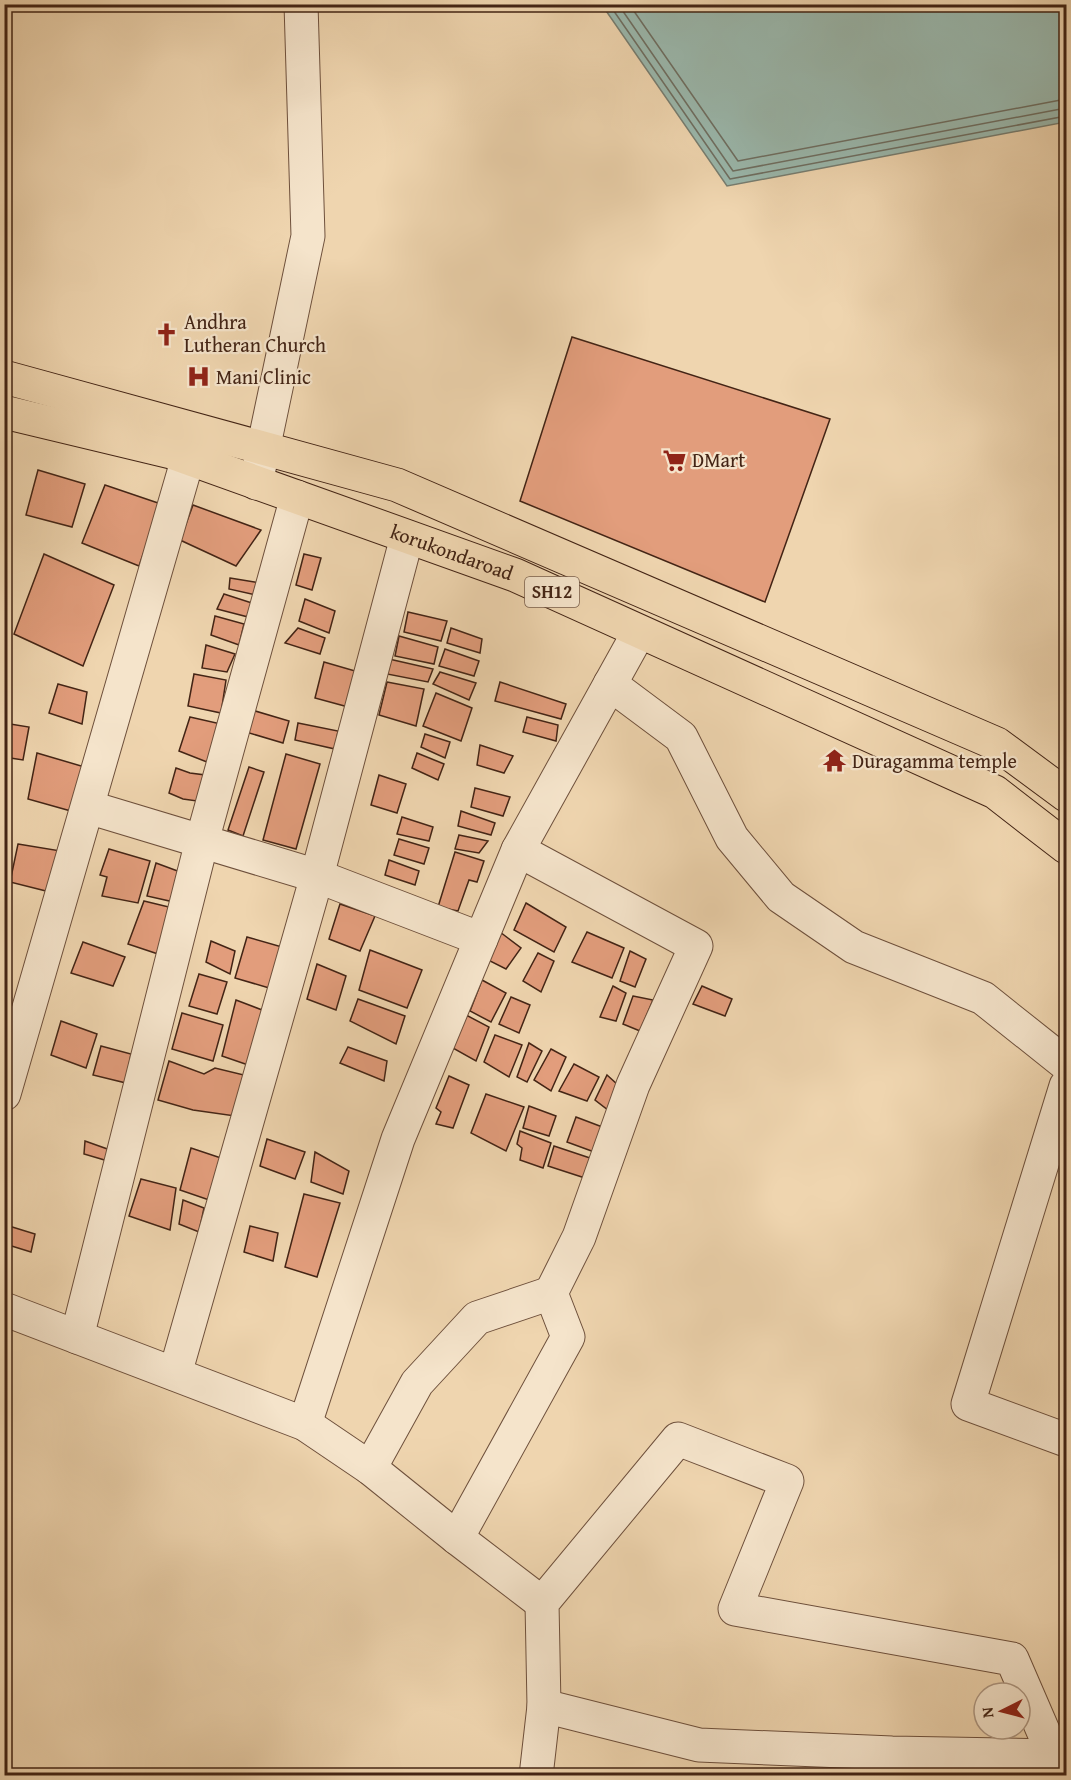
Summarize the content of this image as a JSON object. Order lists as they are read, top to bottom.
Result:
{
  "streets": {
    "main road": ["korukondaroad", "SH12"]
  },
  "places": {
    "church": ["Andhra Lutheran Church"],
    "hospital": ["Mani Clinic"],
    "supermarket": ["DMart"],
    "temple": ["Duragamma temple"]
  },
  "north": "left"
}
